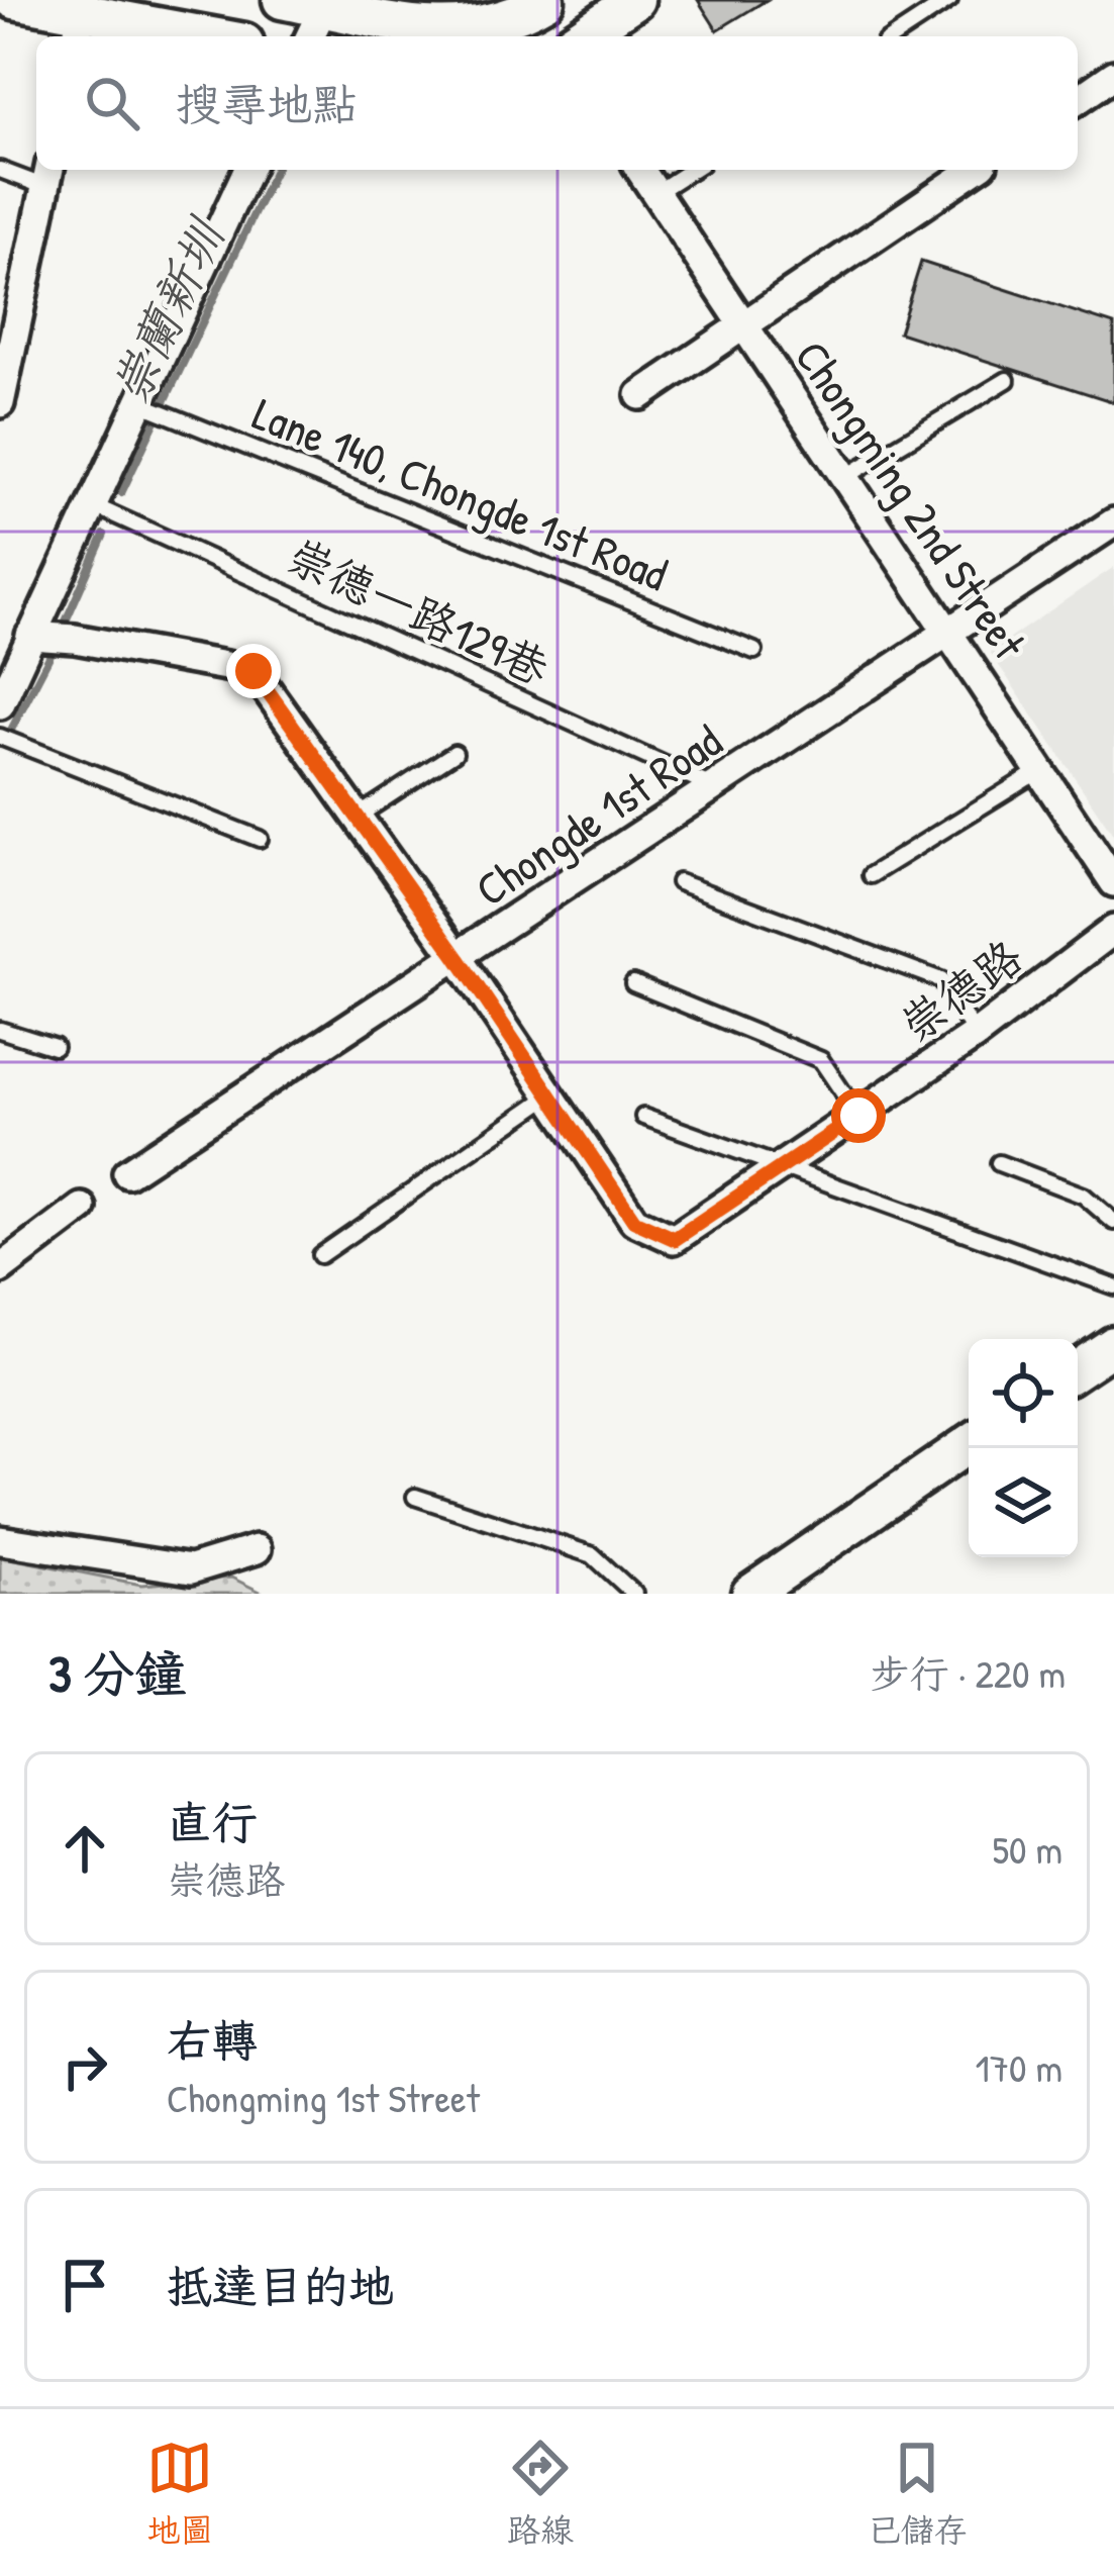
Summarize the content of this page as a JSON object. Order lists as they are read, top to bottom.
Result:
{
  "streets": {
    "street": ["Chongming 2nd Street", "Chongde 1st Road", "崇德路"],
    "lane": ["Lane 140, Chongde 1st Road", "崇德一路129巷"]
  },
  "crossings": [
    ["Chongming 2nd Street", "Chongde 1st Road"],
    ["崇德一路129巷", "Chongde 1st Road"]
  ],
  "water": ["崇蘭新圳"],
  "page": {
    "search": "搜尋地點",
    "heading": ["3 分鐘", "步行 · 220 m"],
    "list": [
      ["直行", "崇德路", "50 m"],
      ["右轉", "Chongming 1st Street", "170 m"],
      "抵達目的地"
    ],
    "nav": ["地圖", "路線", "已儲存"]
  }
}
